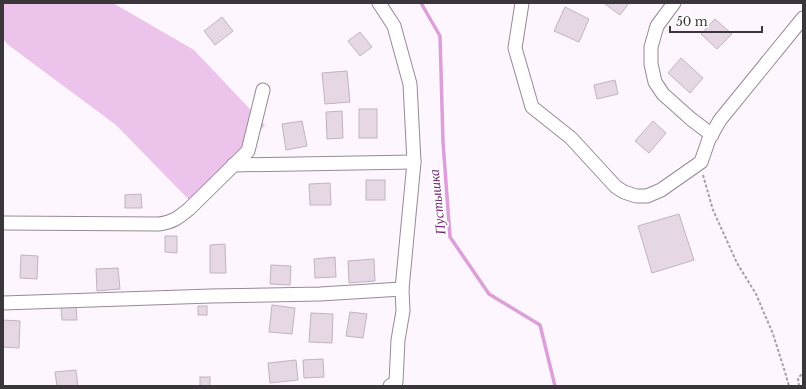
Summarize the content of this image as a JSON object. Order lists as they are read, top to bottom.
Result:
{
  "water": ["Пустышка"],
  "scale_bar": "50 m"
}
